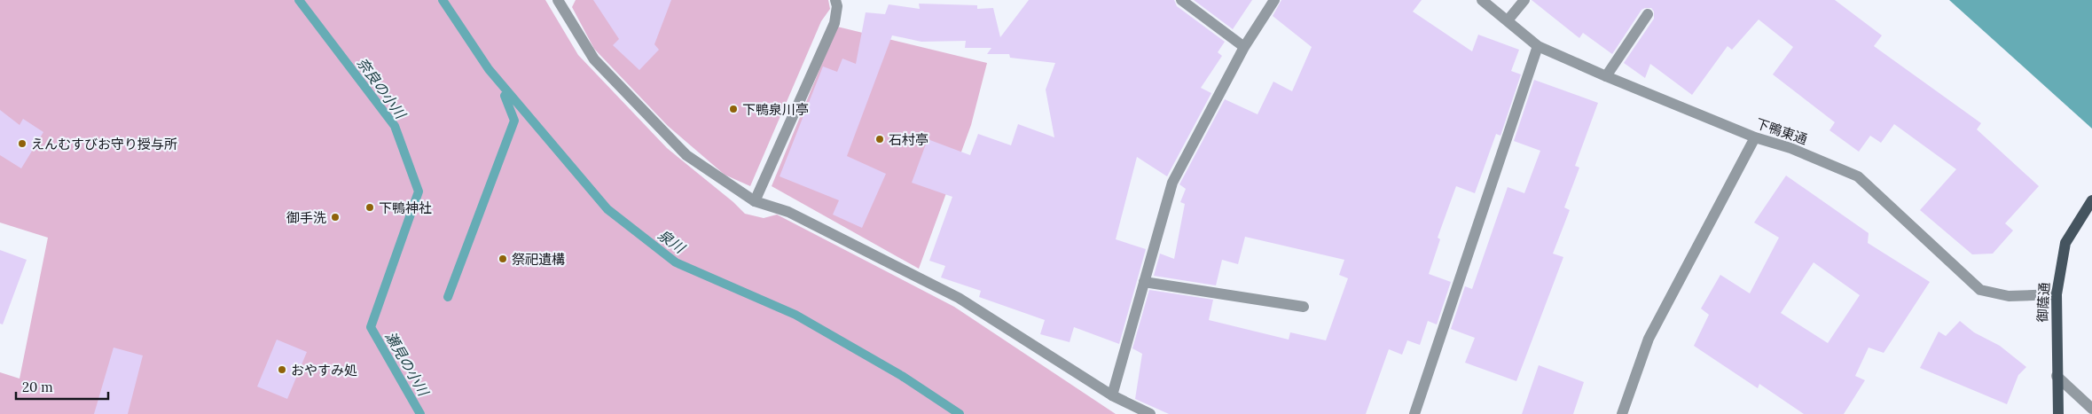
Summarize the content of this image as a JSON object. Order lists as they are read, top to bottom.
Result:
{
  "streets": {
    "main road": ["御蔭通"],
    "street": ["下鴨東通"]
  },
  "crossings": [
    ["下鴨東通", "御蔭通"]
  ],
  "water": ["奈良の小川", "泉川", "瀬見の小川"],
  "places": [
    "下鴨泉川亭",
    "石村亭",
    "えんむすびお守り授与所",
    "下鴨神社",
    "御手洗",
    "祭祀遺構",
    "おやすみ処"
  ],
  "scale_bar": "20 m"
}
